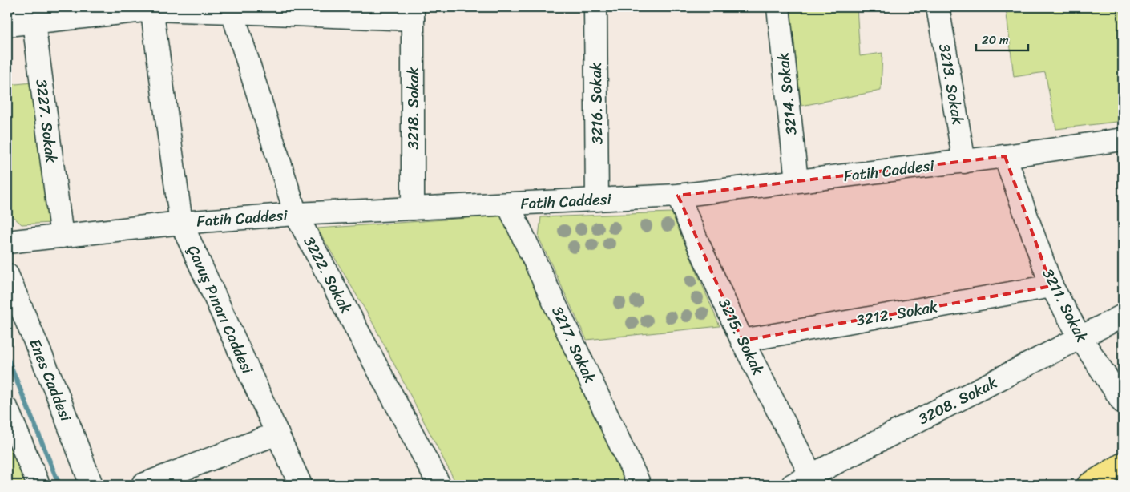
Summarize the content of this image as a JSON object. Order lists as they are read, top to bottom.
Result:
{
  "streets": {
    "street": [
      "3213. Sokak",
      "3214. Sokak",
      "3216. Sokak",
      "3218. Sokak",
      "3227. Sokak",
      "Fatih Caddesi",
      "3222. Sokak",
      "3211. Sokak",
      "Çavuş Pınarı Caddesi",
      "3212. Sokak",
      "3215. Sokak",
      "3217. Sokak",
      "Enes Caddesi",
      "3208. Sokak"
    ]
  },
  "crossings": [
    ["3213. Sokak", "Fatih Caddesi"],
    ["3214. Sokak", "Fatih Caddesi"],
    ["3216. Sokak", "Fatih Caddesi"],
    ["3218. Sokak", "Fatih Caddesi"],
    ["3227. Sokak", "Fatih Caddesi"],
    ["Fatih Caddesi", "3222. Sokak"],
    ["Fatih Caddesi", "3211. Sokak"],
    ["Fatih Caddesi", "Çavuş Pınarı Caddesi"],
    ["Fatih Caddesi", "3215. Sokak"],
    ["Fatih Caddesi", "3217. Sokak"],
    ["3211. Sokak", "3212. Sokak"],
    ["3211. Sokak", "3208. Sokak"],
    ["3212. Sokak", "3215. Sokak"],
    ["3215. Sokak", "3208. Sokak"]
  ],
  "scale_bar": "20 m"
}
